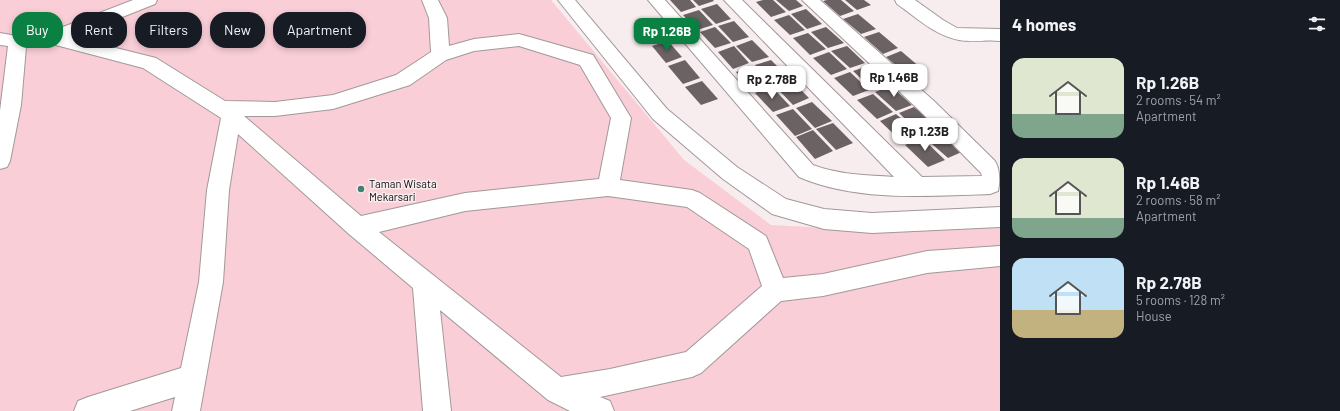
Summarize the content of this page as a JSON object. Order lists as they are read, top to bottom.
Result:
{
  "places": ["Taman Wisata Mekarsari"],
  "page": {
    "heading": "4 homes",
    "chip": [
      "Buy",
      "Rent",
      "Filters",
      "New",
      "Apartment"
    ],
    "price": [
      "Rp 1.26B",
      "Rp 1.46B",
      "Rp 2.78B",
      "Rp 1.23B"
    ],
    "list": [
      {
        "name": "Rp 1.26B",
        "note": "2 rooms · 54 m² · Apartment"
      },
      {
        "name": "Rp 1.46B",
        "note": "2 rooms · 58 m² · Apartment"
      },
      {
        "name": "Rp 2.78B",
        "note": "5 rooms · 128 m² · House"
      }
    ]
  }
}
